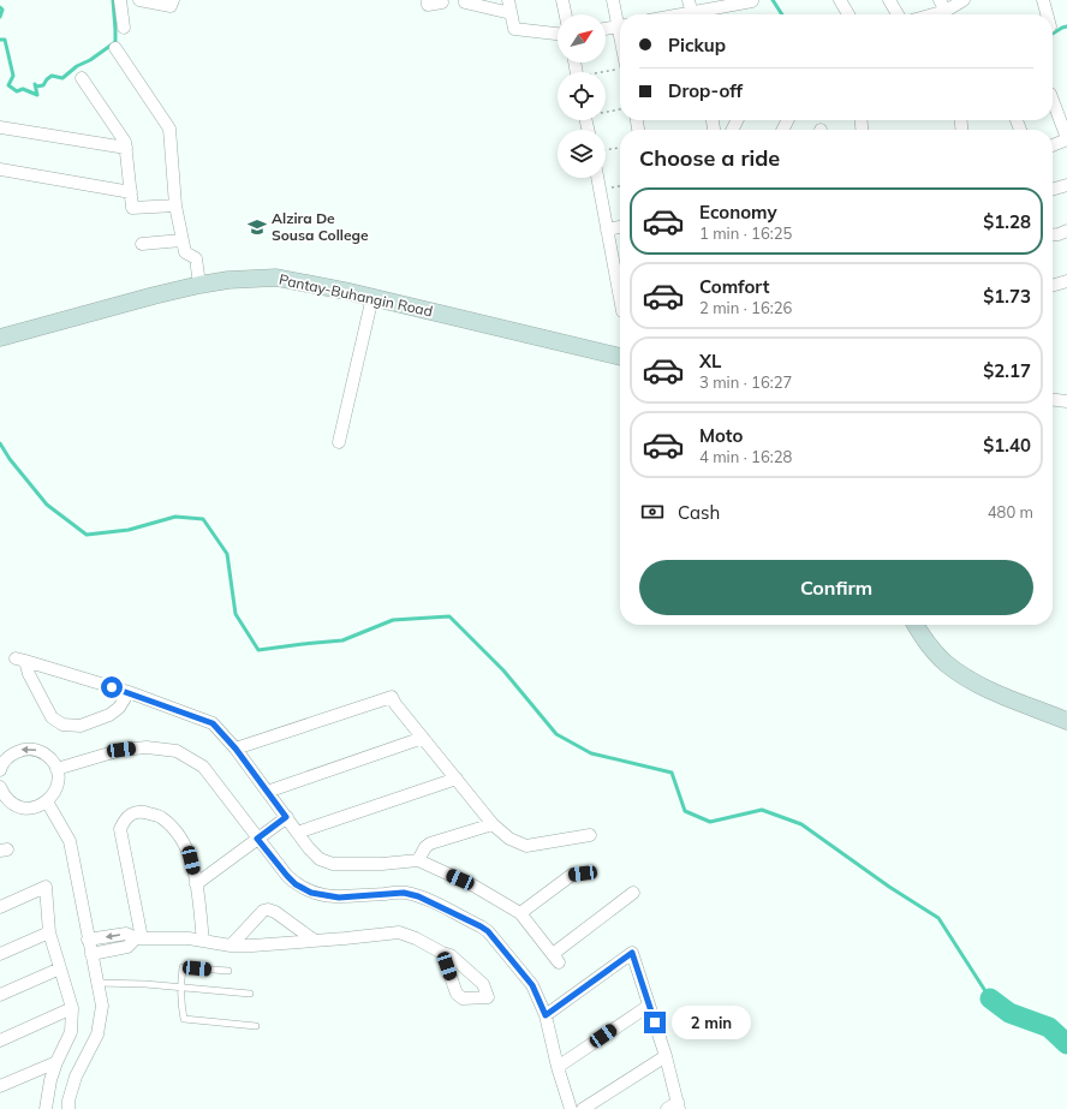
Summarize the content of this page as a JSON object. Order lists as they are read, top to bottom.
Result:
{
  "streets": {
    "street": ["Pantay-Buhangin Road"]
  },
  "places": {
    "school or university": ["Alzira De Sousa College"]
  },
  "north": "top right",
  "page": {
    "banner": ["Pickup", "Drop-off"],
    "heading": "Choose a ride",
    "list": [
      {
        "name": "Economy",
        "note": "1 min · 16:25",
        "value": "$1.28"
      },
      {
        "name": "Comfort",
        "note": "2 min · 16:26",
        "value": "$1.73"
      },
      {
        "name": "XL",
        "note": "3 min · 16:27",
        "value": "$2.17"
      },
      {
        "name": "Moto",
        "note": "4 min · 16:28",
        "value": "$1.40"
      }
    ],
    "pay": ["Cash", "480 m"],
    "buttons": "Confirm",
    "bubble": "2 min"
  }
}
